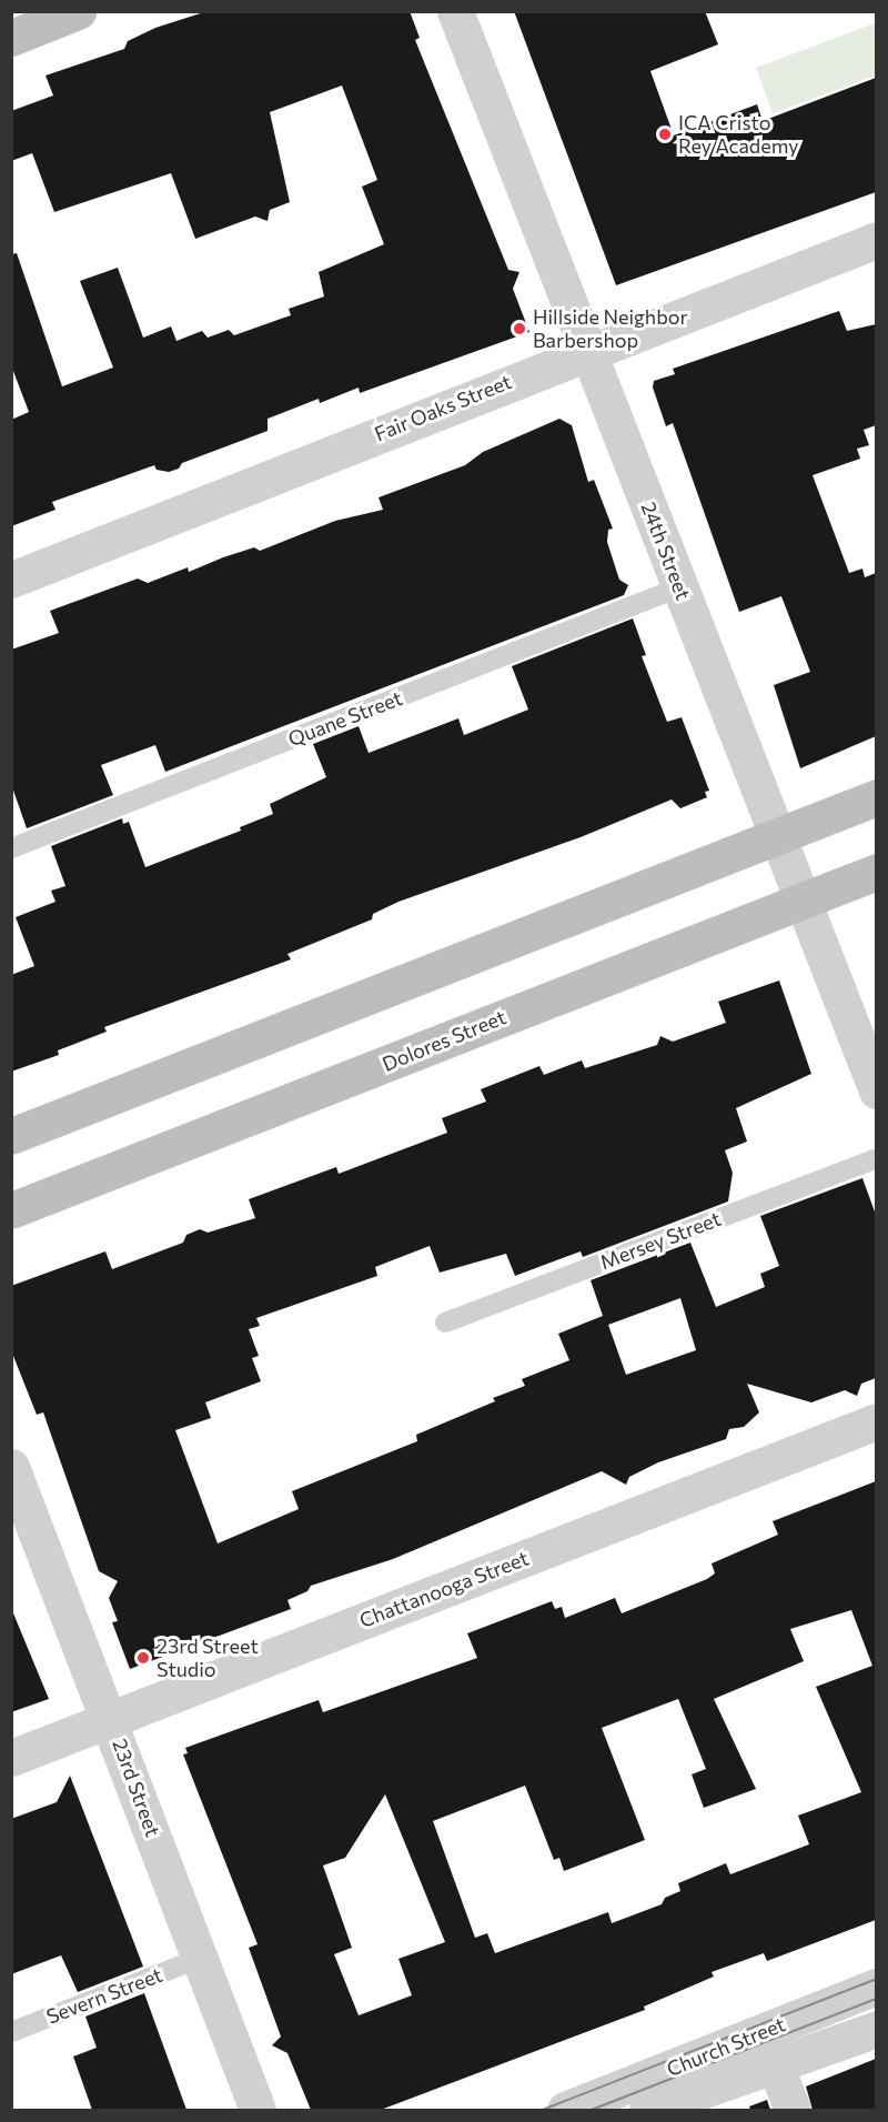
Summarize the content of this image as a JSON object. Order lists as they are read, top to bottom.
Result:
{
  "streets": {
    "main road": ["Dolores Street"],
    "street": [
      "Fair Oaks Street",
      "24th Street",
      "Chattanooga Street",
      "23rd Street",
      "Church Street"
    ],
    "lane": ["Quane Street", "Mersey Street", "Severn Street"]
  },
  "crossings": [
    ["Fair Oaks Street", "24th Street"],
    ["24th Street", "Quane Street"],
    ["24th Street", "Dolores Street"],
    ["Chattanooga Street", "23rd Street"],
    ["23rd Street", "Severn Street"]
  ],
  "places": ["ICA Cristo Rey Academy", "Hillside Neighbor Barbershop", "23rd Street Studio"]
}
